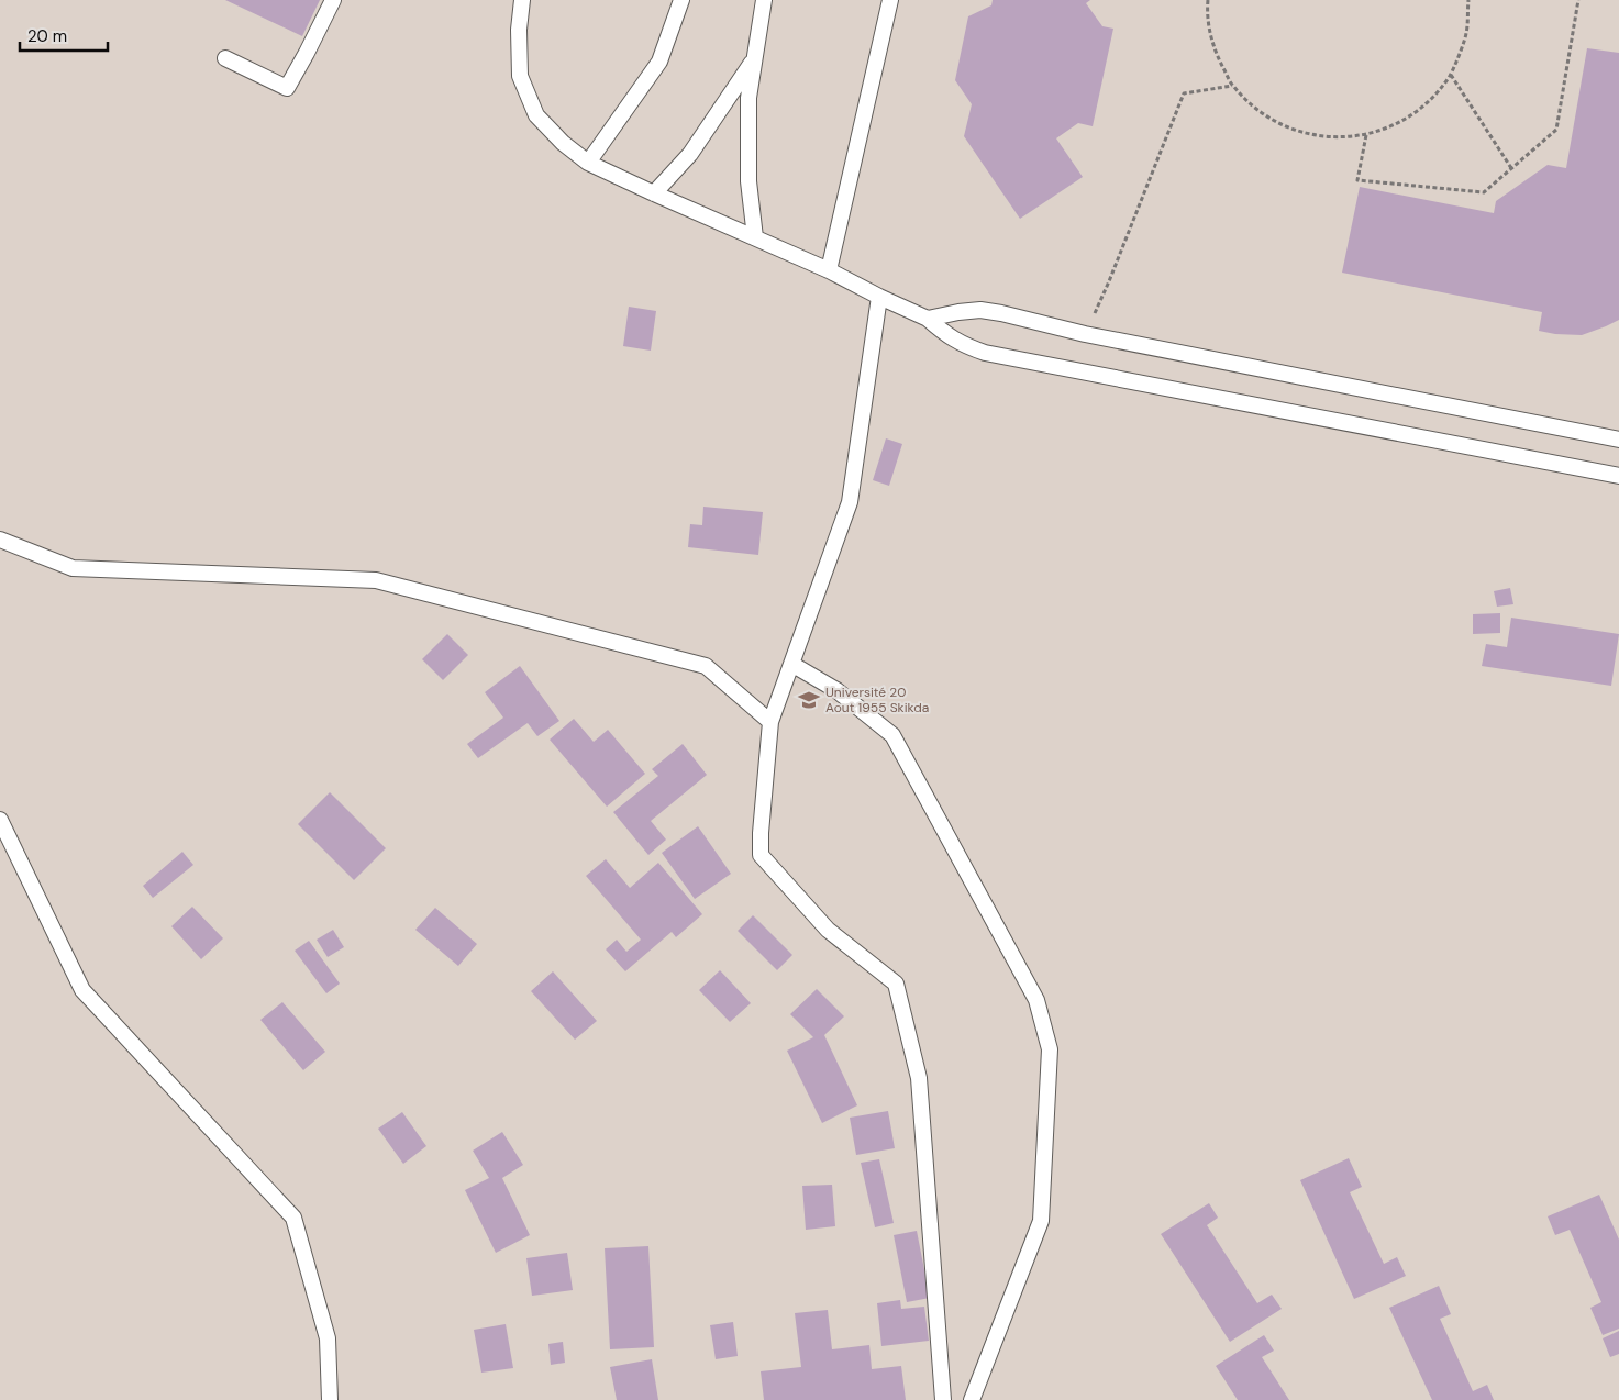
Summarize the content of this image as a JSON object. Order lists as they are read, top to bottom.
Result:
{
  "places": {
    "school or university": ["Université 20 Aout 1955 Skikda"]
  },
  "scale_bar": "20 m"
}
